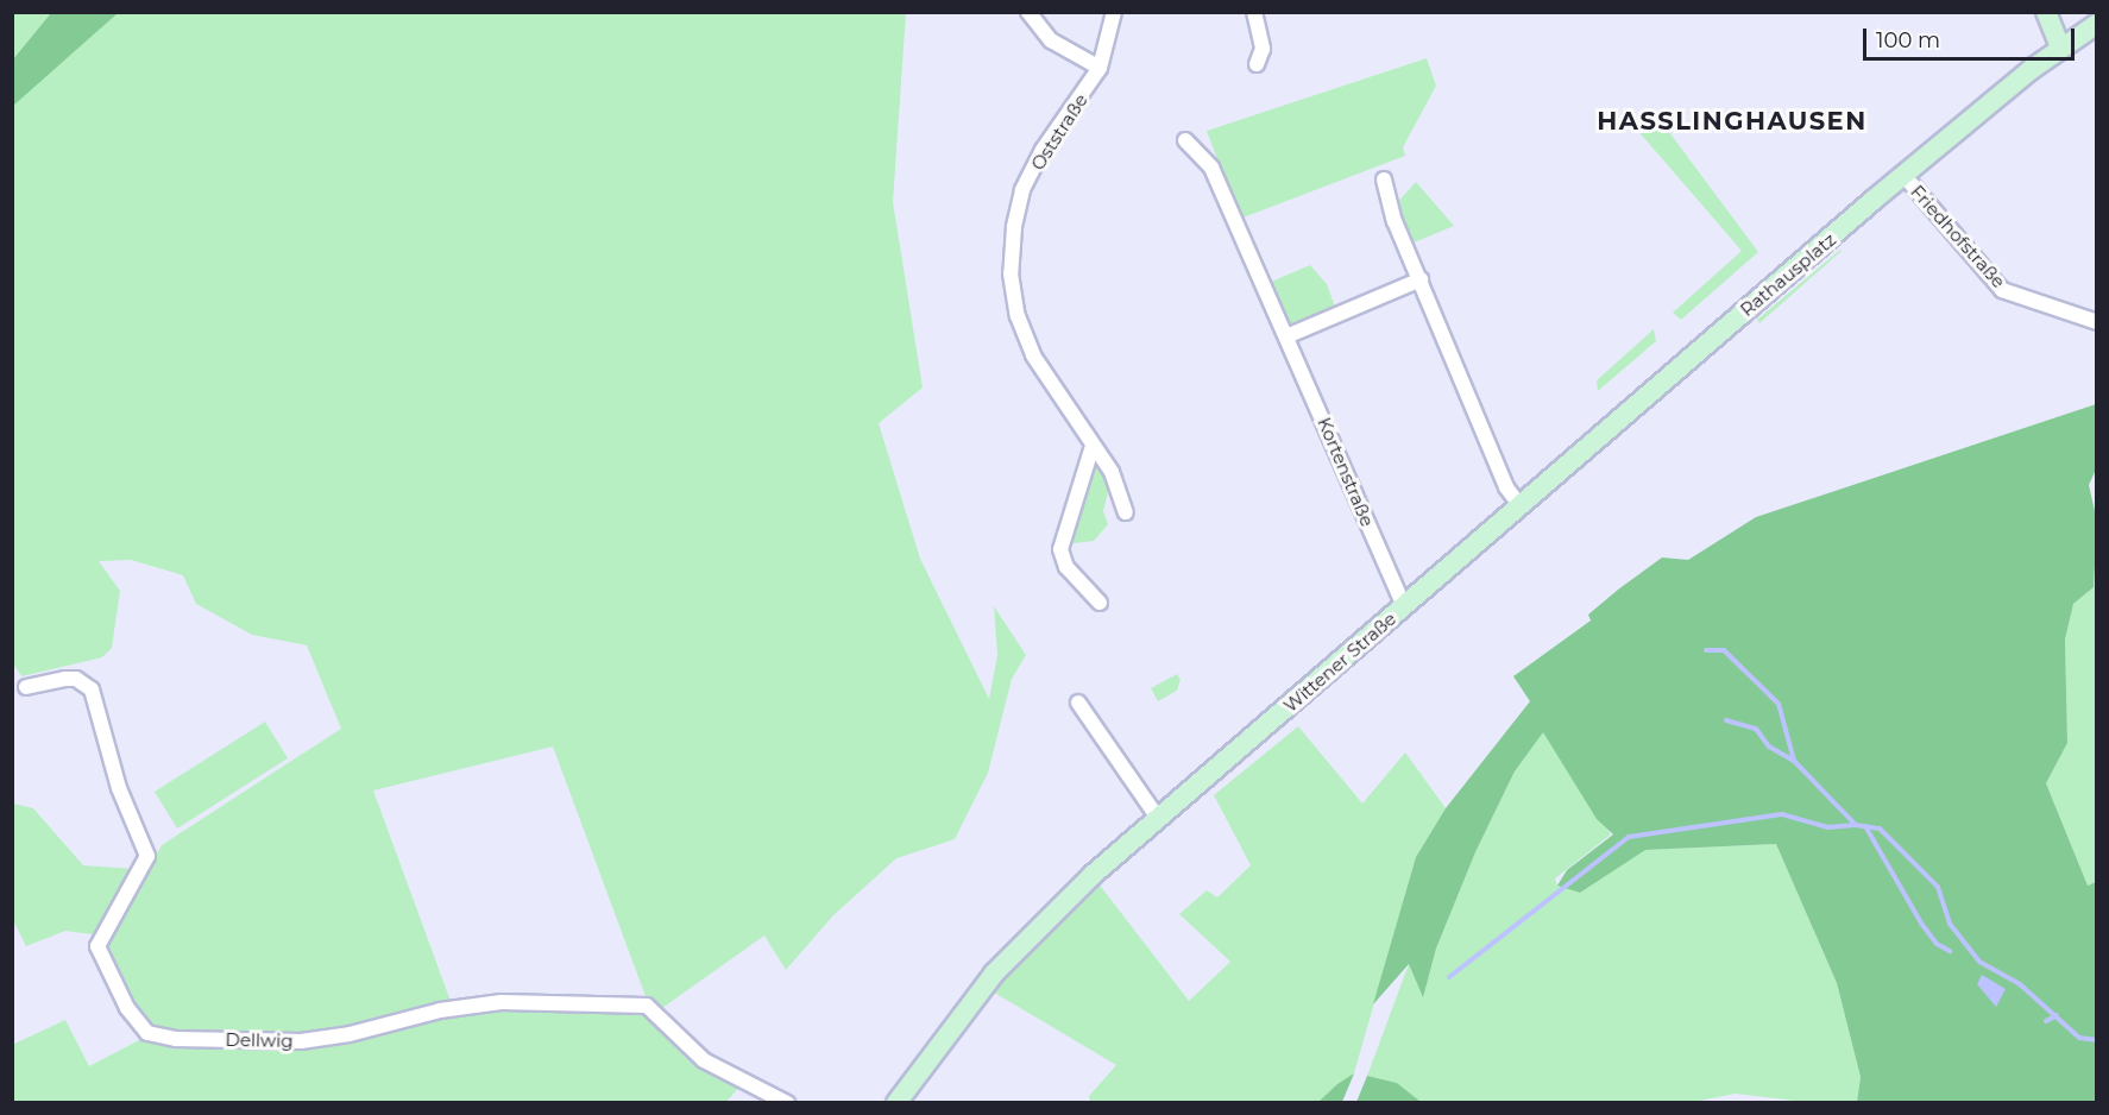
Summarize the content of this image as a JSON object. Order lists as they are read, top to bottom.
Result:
{
  "streets": {
    "main road": ["Rathausplatz", "Wittener Straße"],
    "street": [
      "Oststraße",
      "Friedhofstraße",
      "Kortenstraße",
      "Dellwig"
    ]
  },
  "crossings": [
    ["Friedhofstraße", "Rathausplatz"],
    ["Rathausplatz", "Wittener Straße"],
    ["Kortenstraße", "Wittener Straße"]
  ],
  "districts": ["HASSLINGHAUSEN"],
  "scale_bar": "100 m"
}
